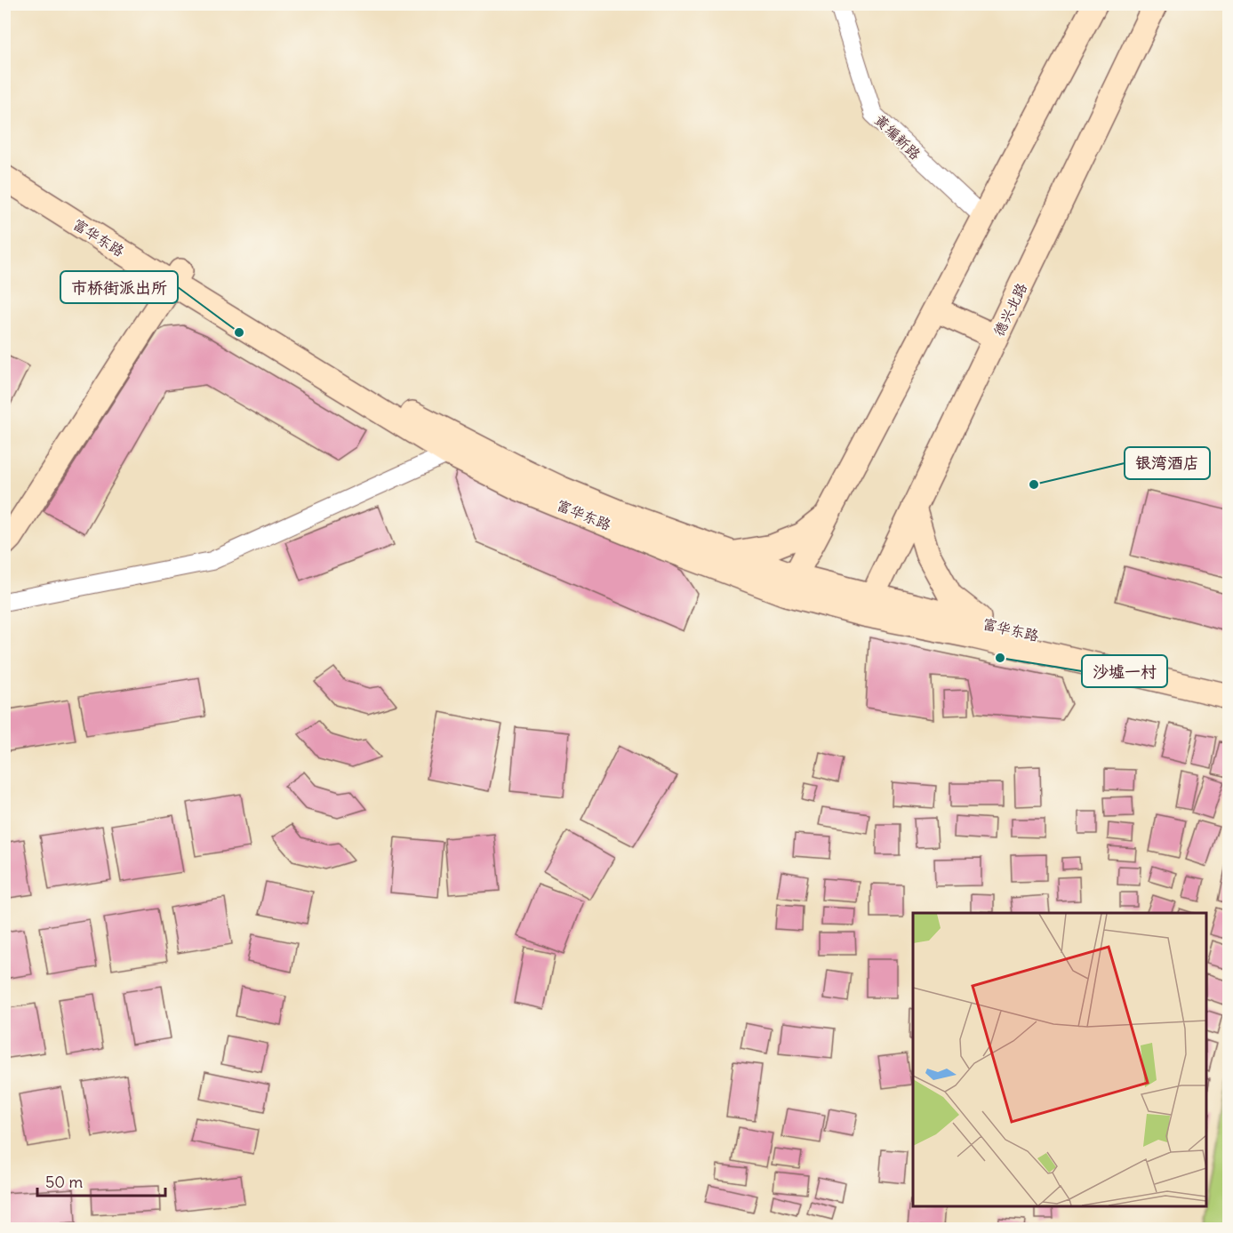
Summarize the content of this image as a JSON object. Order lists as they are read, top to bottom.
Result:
{
  "streets": {
    "main road": ["富华东路", "德兴北路"],
    "street": ["黄编新路"]
  },
  "crossings": [
    ["富华东路", "德兴北路"]
  ],
  "places": ["市桥街派出所", "银湾酒店", "沙墟一村"],
  "scale_bar": "50 m"
}
